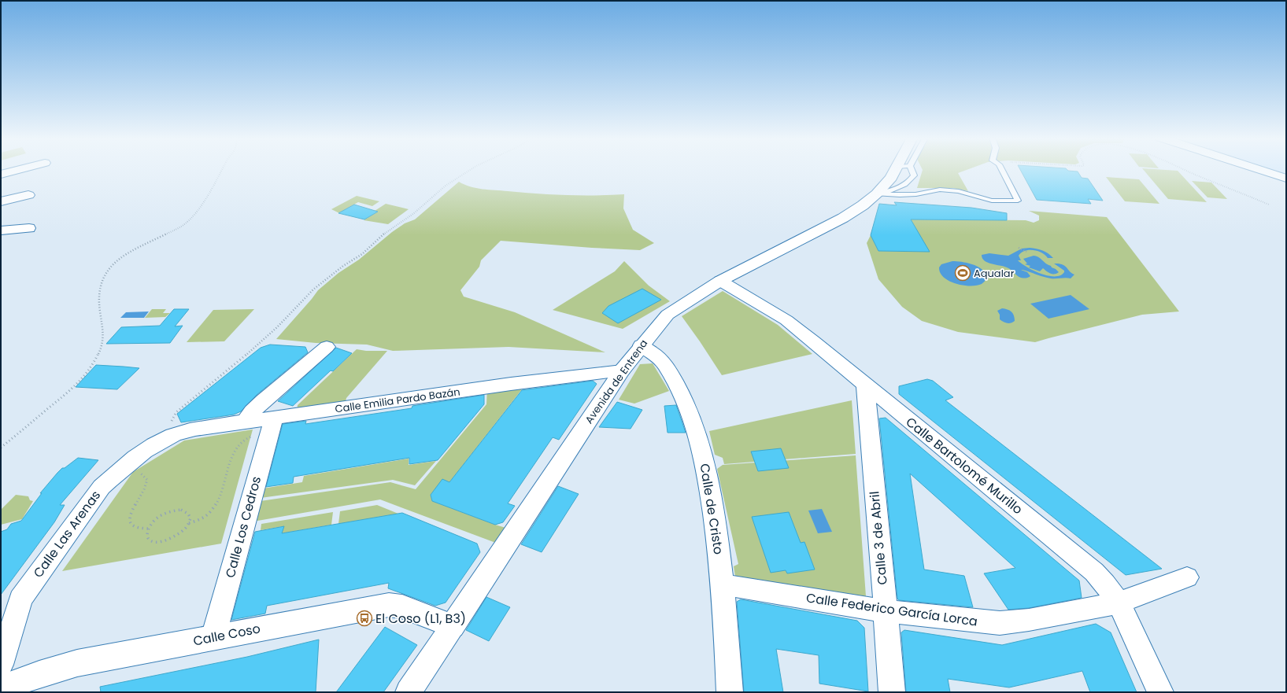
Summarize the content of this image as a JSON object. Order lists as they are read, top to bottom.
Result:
{
  "streets": {
    "main road": ["Avenida de Entrena", "Calle Coso"],
    "street": [
      "Calle Emilia Pardo Bazán",
      "Calle Bartolomé Murillo",
      "Calle de Cristo",
      "Calle Los Cedros",
      "Calle Las Arenas",
      "Calle 3 de Abril",
      "Calle Federico García Lorca"
    ]
  },
  "crossings": [
    ["Avenida de Entrena", "Calle Emilia Pardo Bazán"],
    ["Avenida de Entrena", "Calle Bartolomé Murillo"],
    ["Avenida de Entrena", "Calle de Cristo"],
    ["Avenida de Entrena", "Calle Coso"],
    ["Calle Emilia Pardo Bazán", "Calle Los Cedros"],
    ["Calle Emilia Pardo Bazán", "Calle Las Arenas"],
    ["Calle Bartolomé Murillo", "Calle 3 de Abril"],
    ["Calle Bartolomé Murillo", "Calle Federico García Lorca"],
    ["Calle de Cristo", "Calle Federico García Lorca"],
    ["Calle Los Cedros", "Calle Coso"],
    ["Calle 3 de Abril", "Calle Federico García Lorca"]
  ],
  "places": {
    "sports": ["Aqualar"],
    "bus stop": ["El Coso (L1, B3)"]
  }
}
